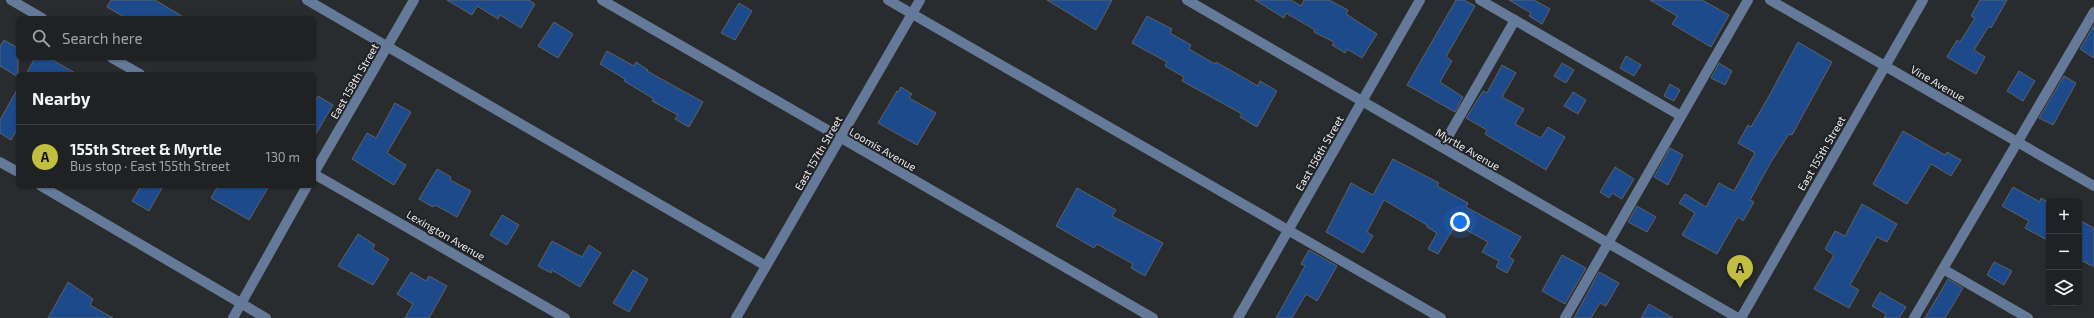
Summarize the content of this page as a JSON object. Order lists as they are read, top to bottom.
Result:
{
  "streets": {
    "street": [
      "East 158th Street",
      "Vine Avenue",
      "Loomis Avenue",
      "Myrtle Avenue",
      "East 157th Street",
      "East 156th Street",
      "East 155th Street",
      "Lexington Avenue"
    ]
  },
  "crossings": [
    ["Vine Avenue", "East 155th Street"],
    ["Loomis Avenue", "East 157th Street"],
    ["Myrtle Avenue", "East 156th Street"],
    ["Myrtle Avenue", "East 155th Street"]
  ],
  "page": {
    "search": "Search here",
    "heading": "Nearby",
    "list": [
      {
        "mark": "A",
        "name": "155th Street & Myrtle",
        "note": "Bus stop · East 155th Street",
        "value": "130 m"
      }
    ],
    "map_buttons": ["+", "−"],
    "pins": "A"
  }
}
